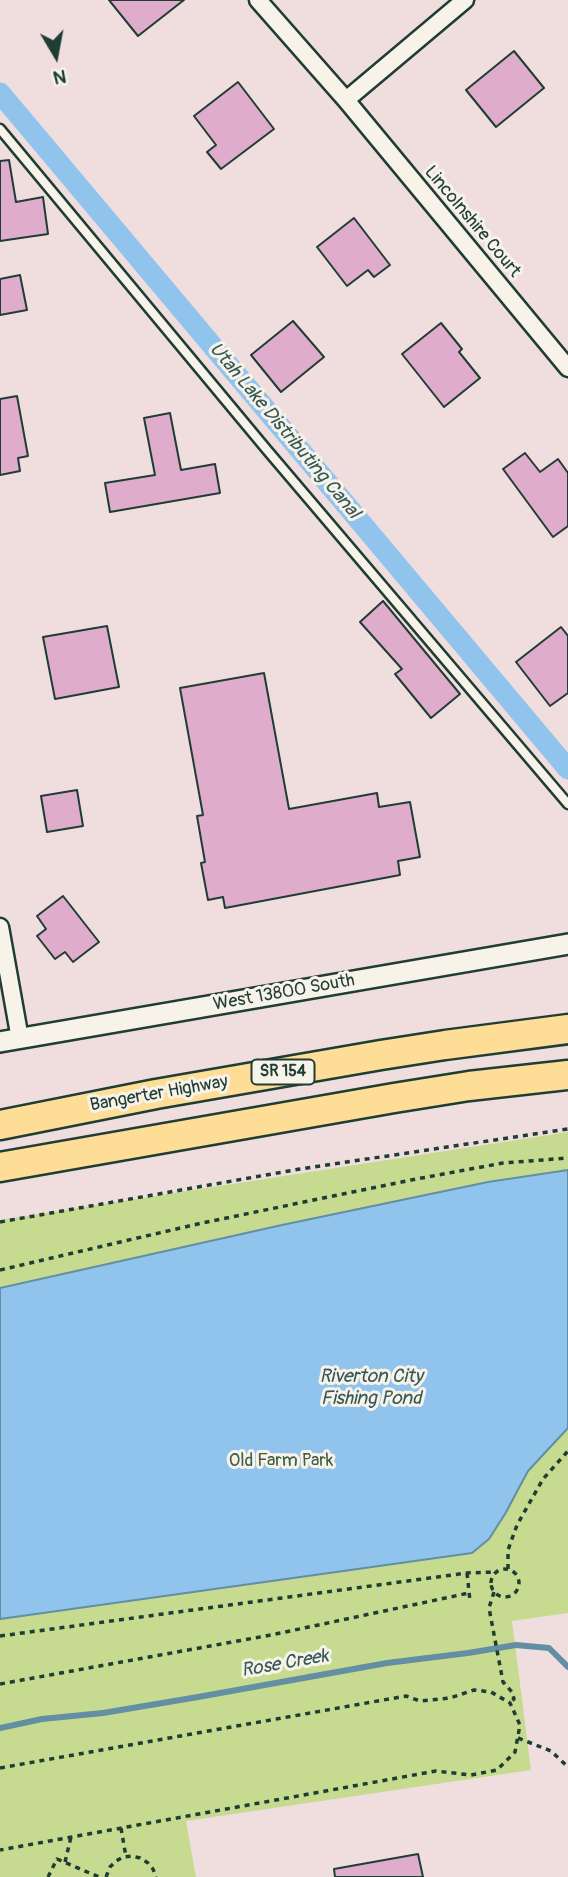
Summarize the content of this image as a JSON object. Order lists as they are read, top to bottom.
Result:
{
  "streets": {
    "highway": ["SR 154", "Bangerter Highway"],
    "street": ["Lincolnshire Court", "West 13800 South"]
  },
  "water": ["Utah Lake Distributing Canal", "Riverton City Fishing Pond", "Rose Creek"],
  "parks": ["Old Farm Park"],
  "north": "bottom"
}
